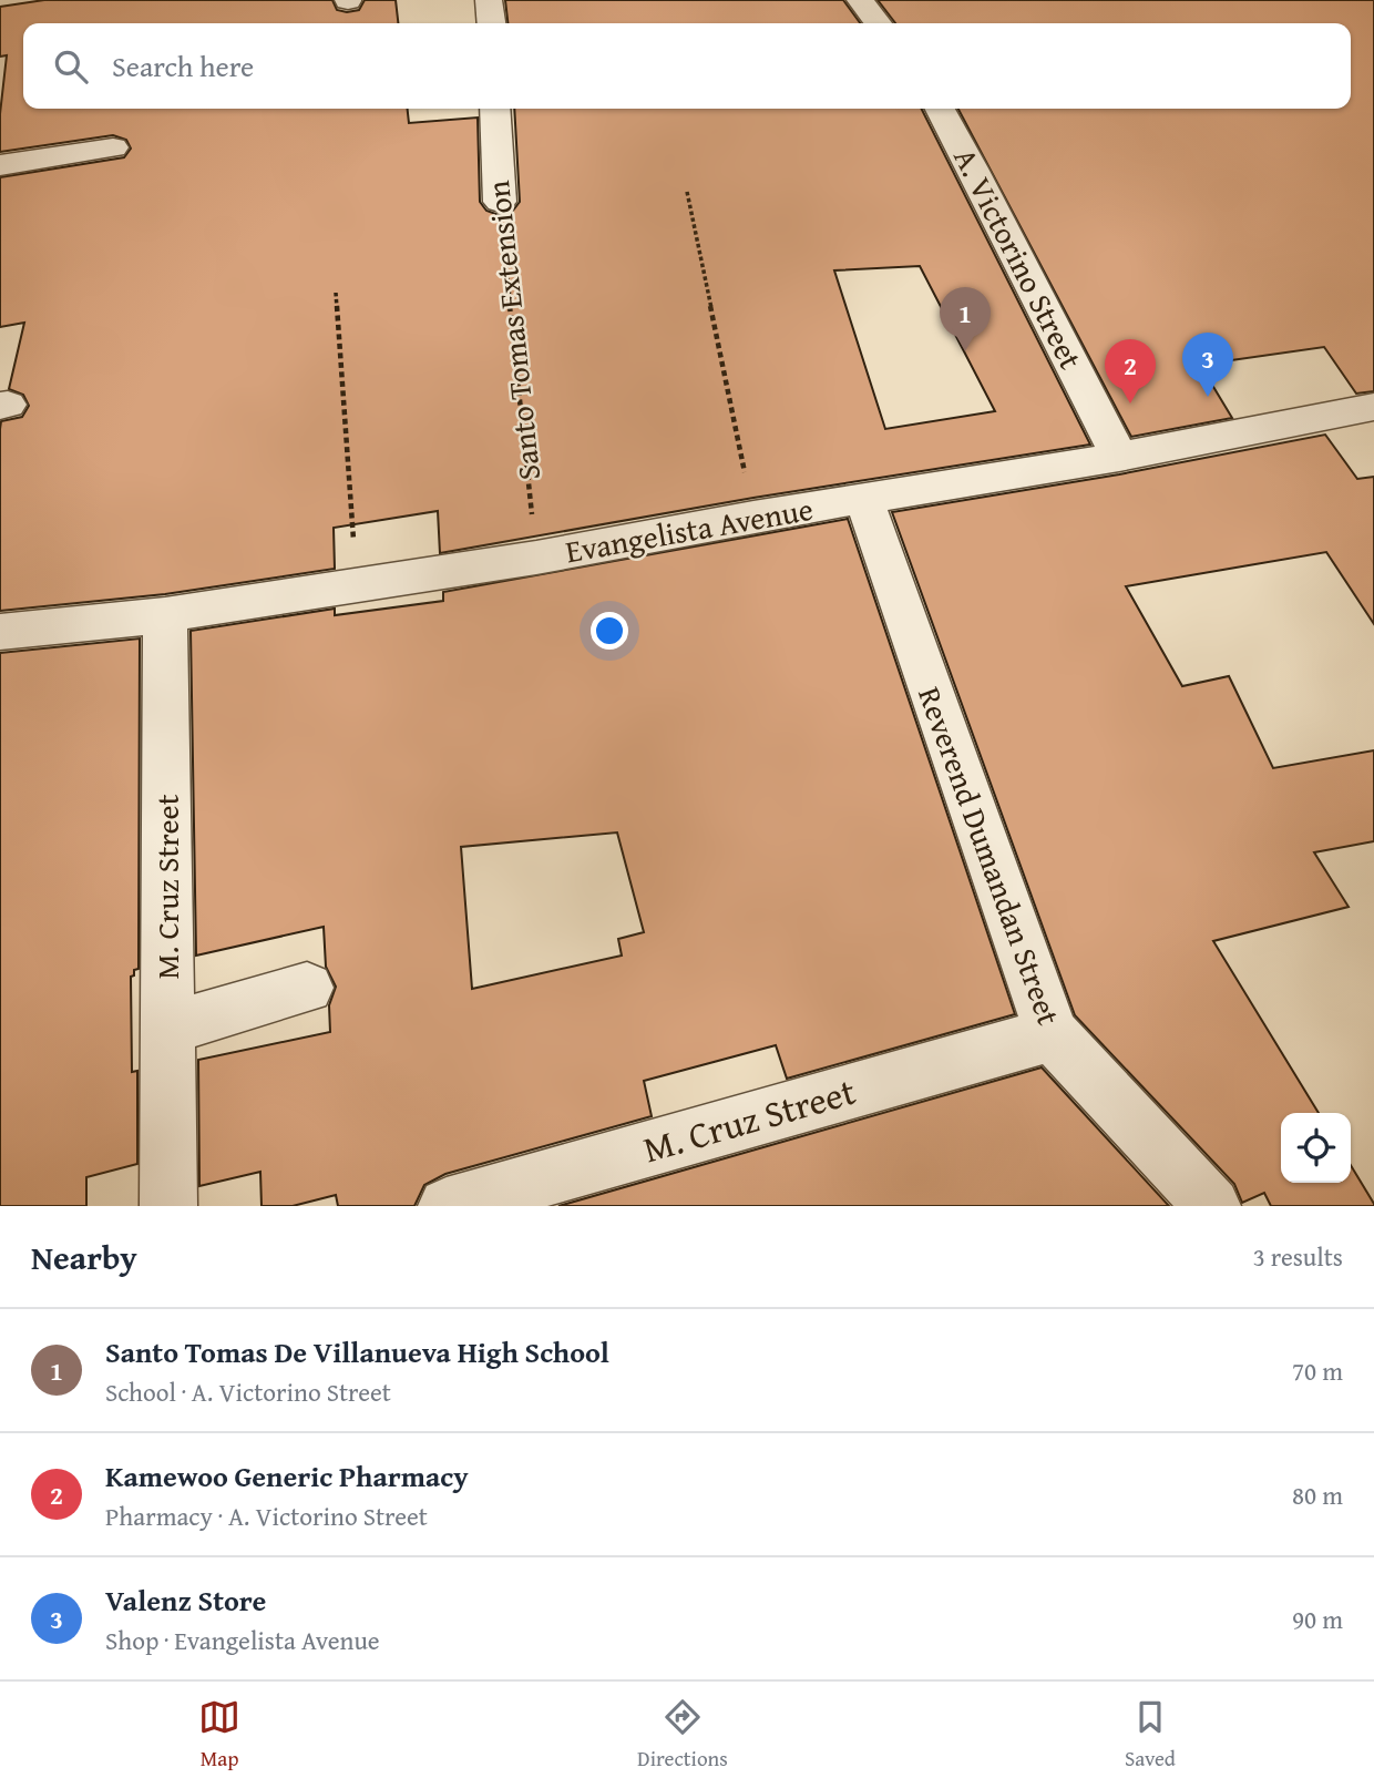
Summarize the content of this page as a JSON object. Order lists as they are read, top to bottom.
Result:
{
  "streets": {
    "street": [
      "A. Victorino Street",
      "Santo Tomas Extension",
      "Evangelista Avenue",
      "Reverend Dumandan Street",
      "M. Cruz Street"
    ]
  },
  "crossings": [
    ["A. Victorino Street", "Evangelista Avenue"],
    ["Santo Tomas Extension", "Evangelista Avenue"],
    ["Evangelista Avenue", "Reverend Dumandan Street"],
    ["Evangelista Avenue", "M. Cruz Street"],
    ["Reverend Dumandan Street", "M. Cruz Street"]
  ],
  "page": {
    "search": "Search here",
    "pins": ["1", "3", "2"],
    "heading": ["Nearby", "3 results"],
    "list": [
      {
        "mark": "1",
        "name": "Santo Tomas De Villanueva High School",
        "note": "School · A. Victorino Street",
        "value": "70 m"
      },
      {
        "mark": "2",
        "name": "Kamewoo Generic Pharmacy",
        "note": "Pharmacy · A. Victorino Street",
        "value": "80 m"
      },
      {
        "mark": "3",
        "name": "Valenz Store",
        "note": "Shop · Evangelista Avenue",
        "value": "90 m"
      }
    ],
    "nav": ["Map", "Directions", "Saved"]
  }
}
